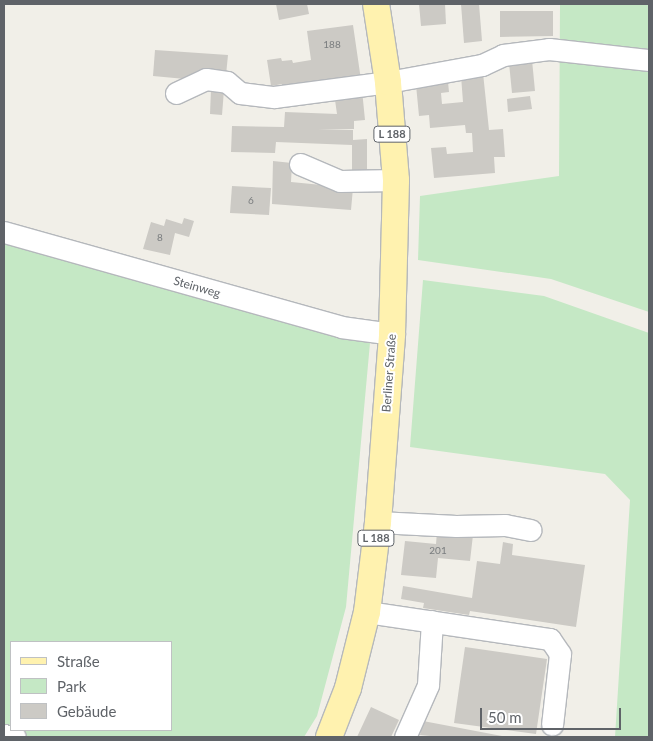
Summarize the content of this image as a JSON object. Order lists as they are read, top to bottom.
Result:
{
  "streets": {
    "main road": ["L 188", "Berliner Straße"],
    "street": ["Steinweg"]
  },
  "crossings": [
    ["Steinweg", "Berliner Straße"]
  ],
  "house_numbers": [
    "188",
    "6",
    "8",
    "201"
  ],
  "legend": ["Straße", "Park", "Gebäude"],
  "scale_bar": "50 m"
}
